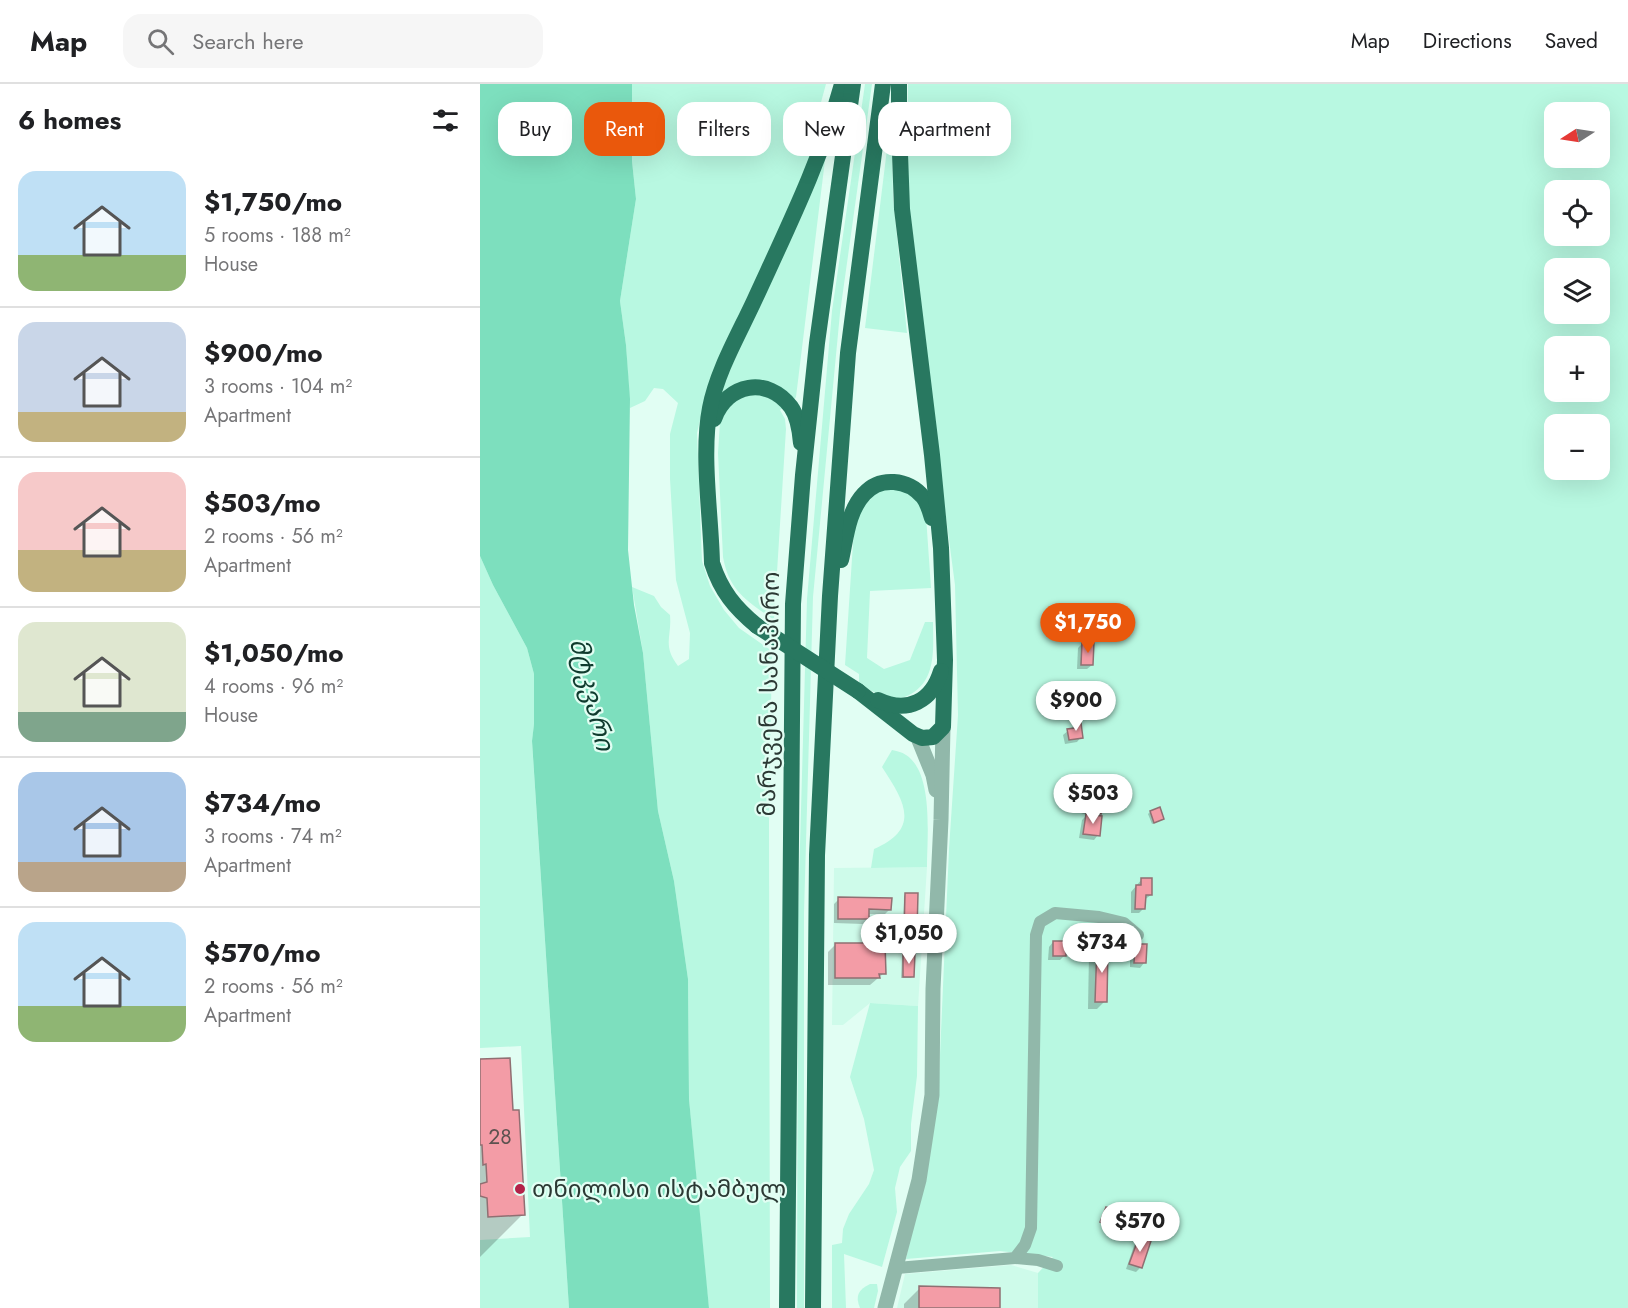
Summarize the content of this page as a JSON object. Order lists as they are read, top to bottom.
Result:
{
  "streets": {
    "highway": ["მარჯვენა სანაპირო"]
  },
  "water": ["მტკვარი"],
  "places": ["თნილისი ისტამბულ"],
  "house_numbers": ["28"],
  "north": "left",
  "page": {
    "header": "Map",
    "search": "Search here",
    "nav": ["Map", "Directions", "Saved"],
    "heading": "6 homes",
    "map_buttons": ["+", "−"],
    "chip": [
      "Buy",
      "Rent",
      "Filters",
      "New",
      "Apartment"
    ],
    "list": [
      {
        "name": "$1,750/mo",
        "note": "5 rooms · 188 m² · House"
      },
      {
        "name": "$900/mo",
        "note": "3 rooms · 104 m² · Apartment"
      },
      {
        "name": "$503/mo",
        "note": "2 rooms · 56 m² · Apartment"
      },
      {
        "name": "$1,050/mo",
        "note": "4 rooms · 96 m² · House"
      },
      {
        "name": "$734/mo",
        "note": "3 rooms · 74 m² · Apartment"
      },
      {
        "name": "$570/mo",
        "note": "2 rooms · 56 m² · Apartment"
      }
    ],
    "price": [
      "$1,750",
      "$900",
      "$503",
      "$1,050",
      "$734",
      "$570"
    ]
  }
}
